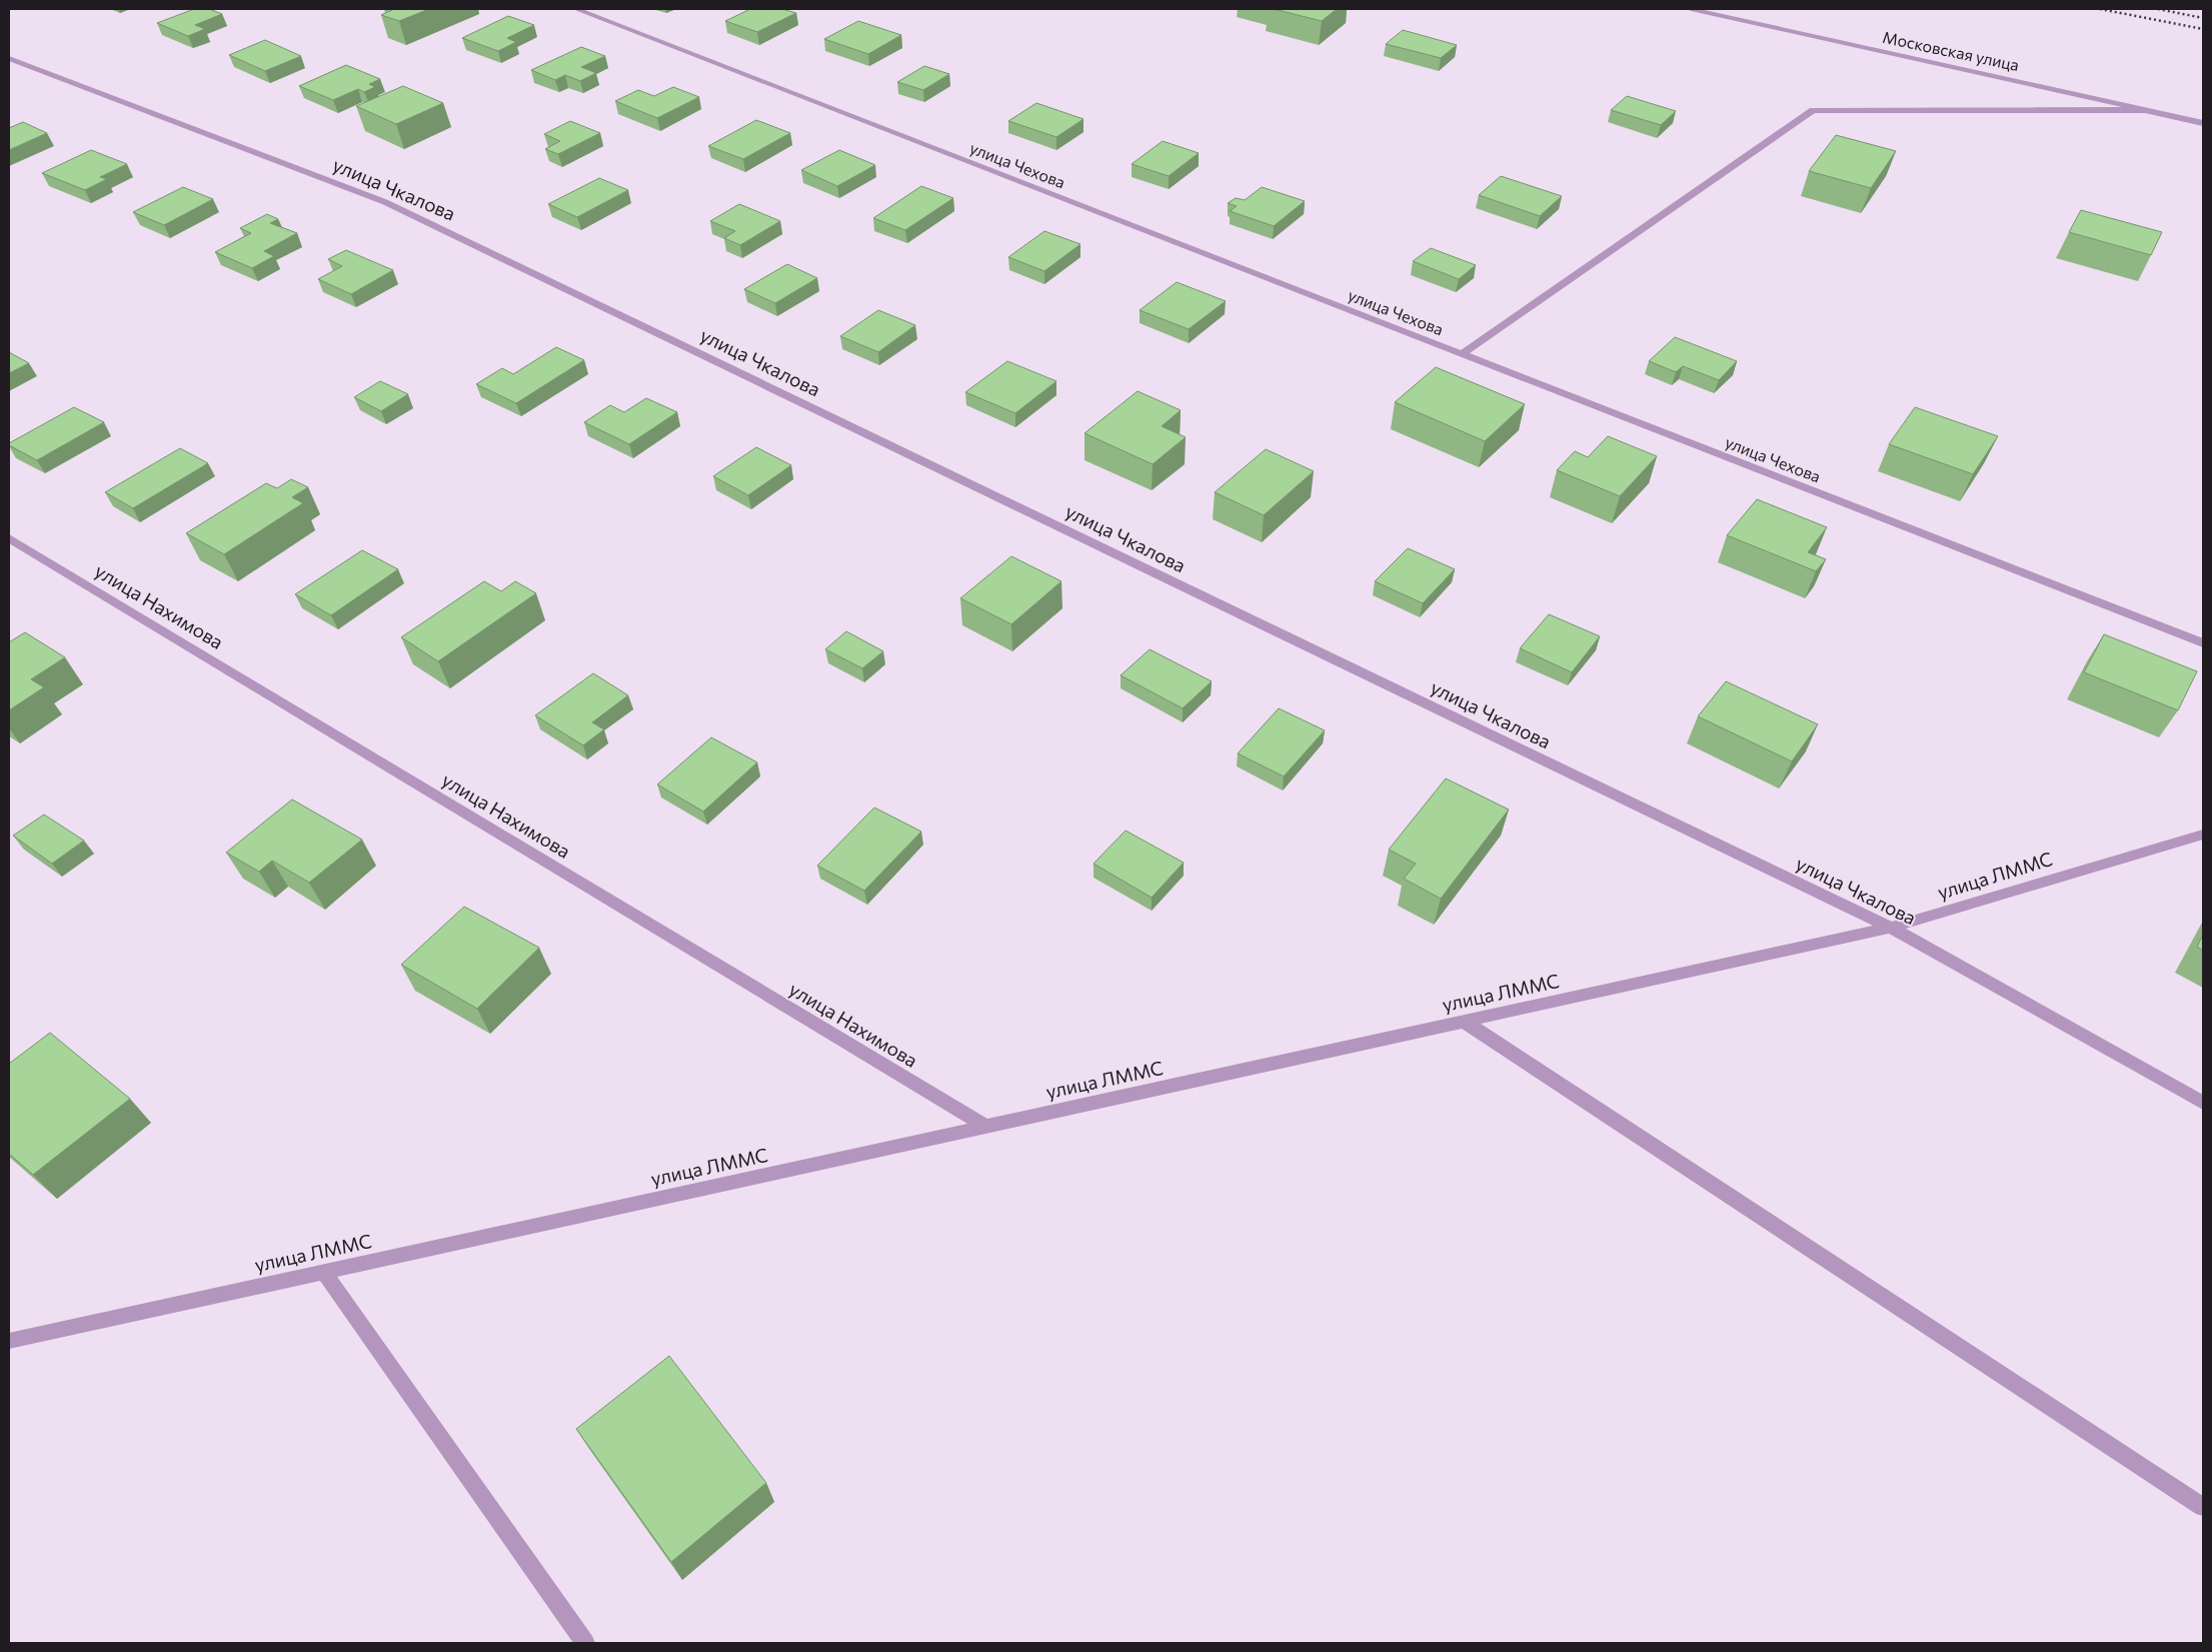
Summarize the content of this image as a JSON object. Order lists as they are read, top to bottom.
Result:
{
  "streets": {
    "street": [
      "Московская улица",
      "улица Чехова",
      "улица Чкалова",
      "улица Нахимова",
      "улица ЛММС"
    ]
  },
  "crossings": [
    ["улица Чкалова", "улица ЛММС"],
    ["улица Нахимова", "улица ЛММС"]
  ]
}
